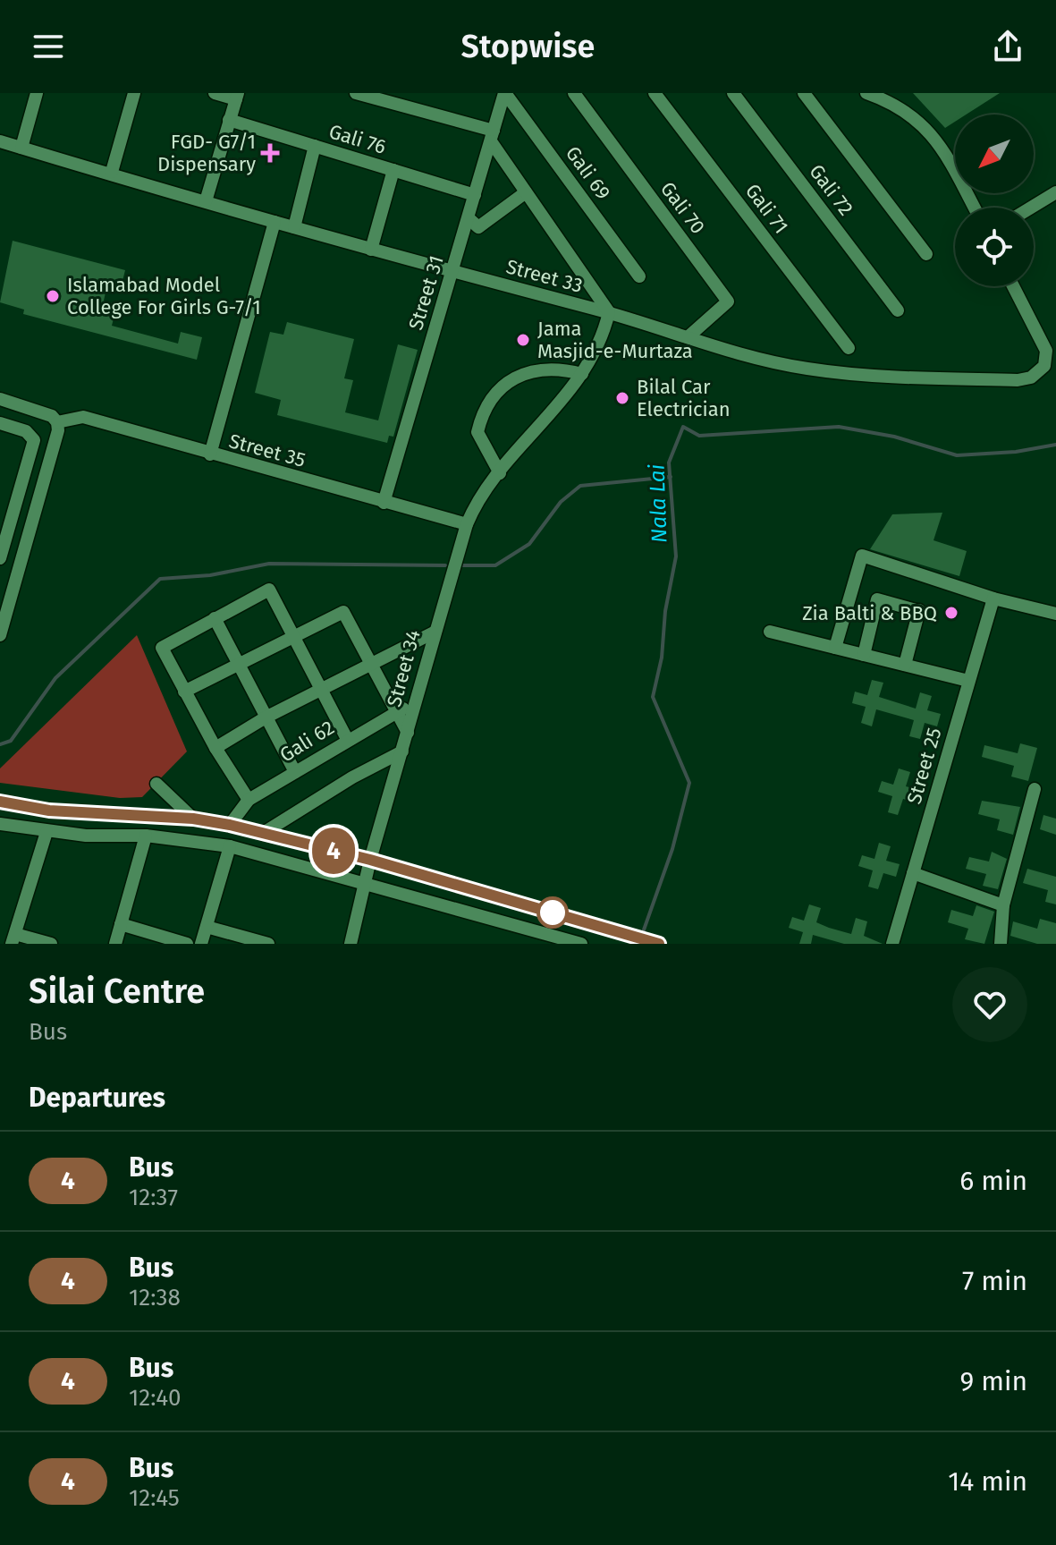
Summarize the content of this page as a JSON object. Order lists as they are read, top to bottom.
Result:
{
  "streets": {
    "street": [
      "Gali 76",
      "Gali 69",
      "Gali 72",
      "Gali 70",
      "Gali 71",
      "Street 33",
      "Street 31",
      "Street 35",
      "Street 34",
      "Gali 62",
      "Street 25"
    ]
  },
  "crossings": [
    ["Gali 76", "Street 31"],
    ["Gali 69", "Street 31"],
    ["Gali 70", "Street 33"],
    ["Street 33", "Street 31"],
    ["Street 33", "Street 34"],
    ["Street 31", "Street 35"],
    ["Street 35", "Street 34"],
    ["Street 34", "Gali 62"]
  ],
  "water": ["Nala Lai"],
  "places": {
    "health": ["FGD- G7/1 Dispensary"],
    "other": [
      "Islamabad Model College For Girls G-7/1",
      "Jama Masjid-e-Murtaza",
      "Bilal Car Electrician",
      "Zia Balti & BBQ"
    ]
  },
  "lines": ["bus line 4"],
  "north": "bottom left",
  "page": {
    "header": "Stopwise",
    "on_map": "4",
    "heading": [
      ["Silai Centre", "Bus"],
      "Departures"
    ],
    "list": [
      {
        "mark": "4",
        "name": "Bus",
        "note": "12:37",
        "value": "6 min"
      },
      {
        "mark": "4",
        "name": "Bus",
        "note": "12:38",
        "value": "7 min"
      },
      {
        "mark": "4",
        "name": "Bus",
        "note": "12:40",
        "value": "9 min"
      },
      {
        "mark": "4",
        "name": "Bus",
        "note": "12:45",
        "value": "14 min"
      }
    ]
  }
}
